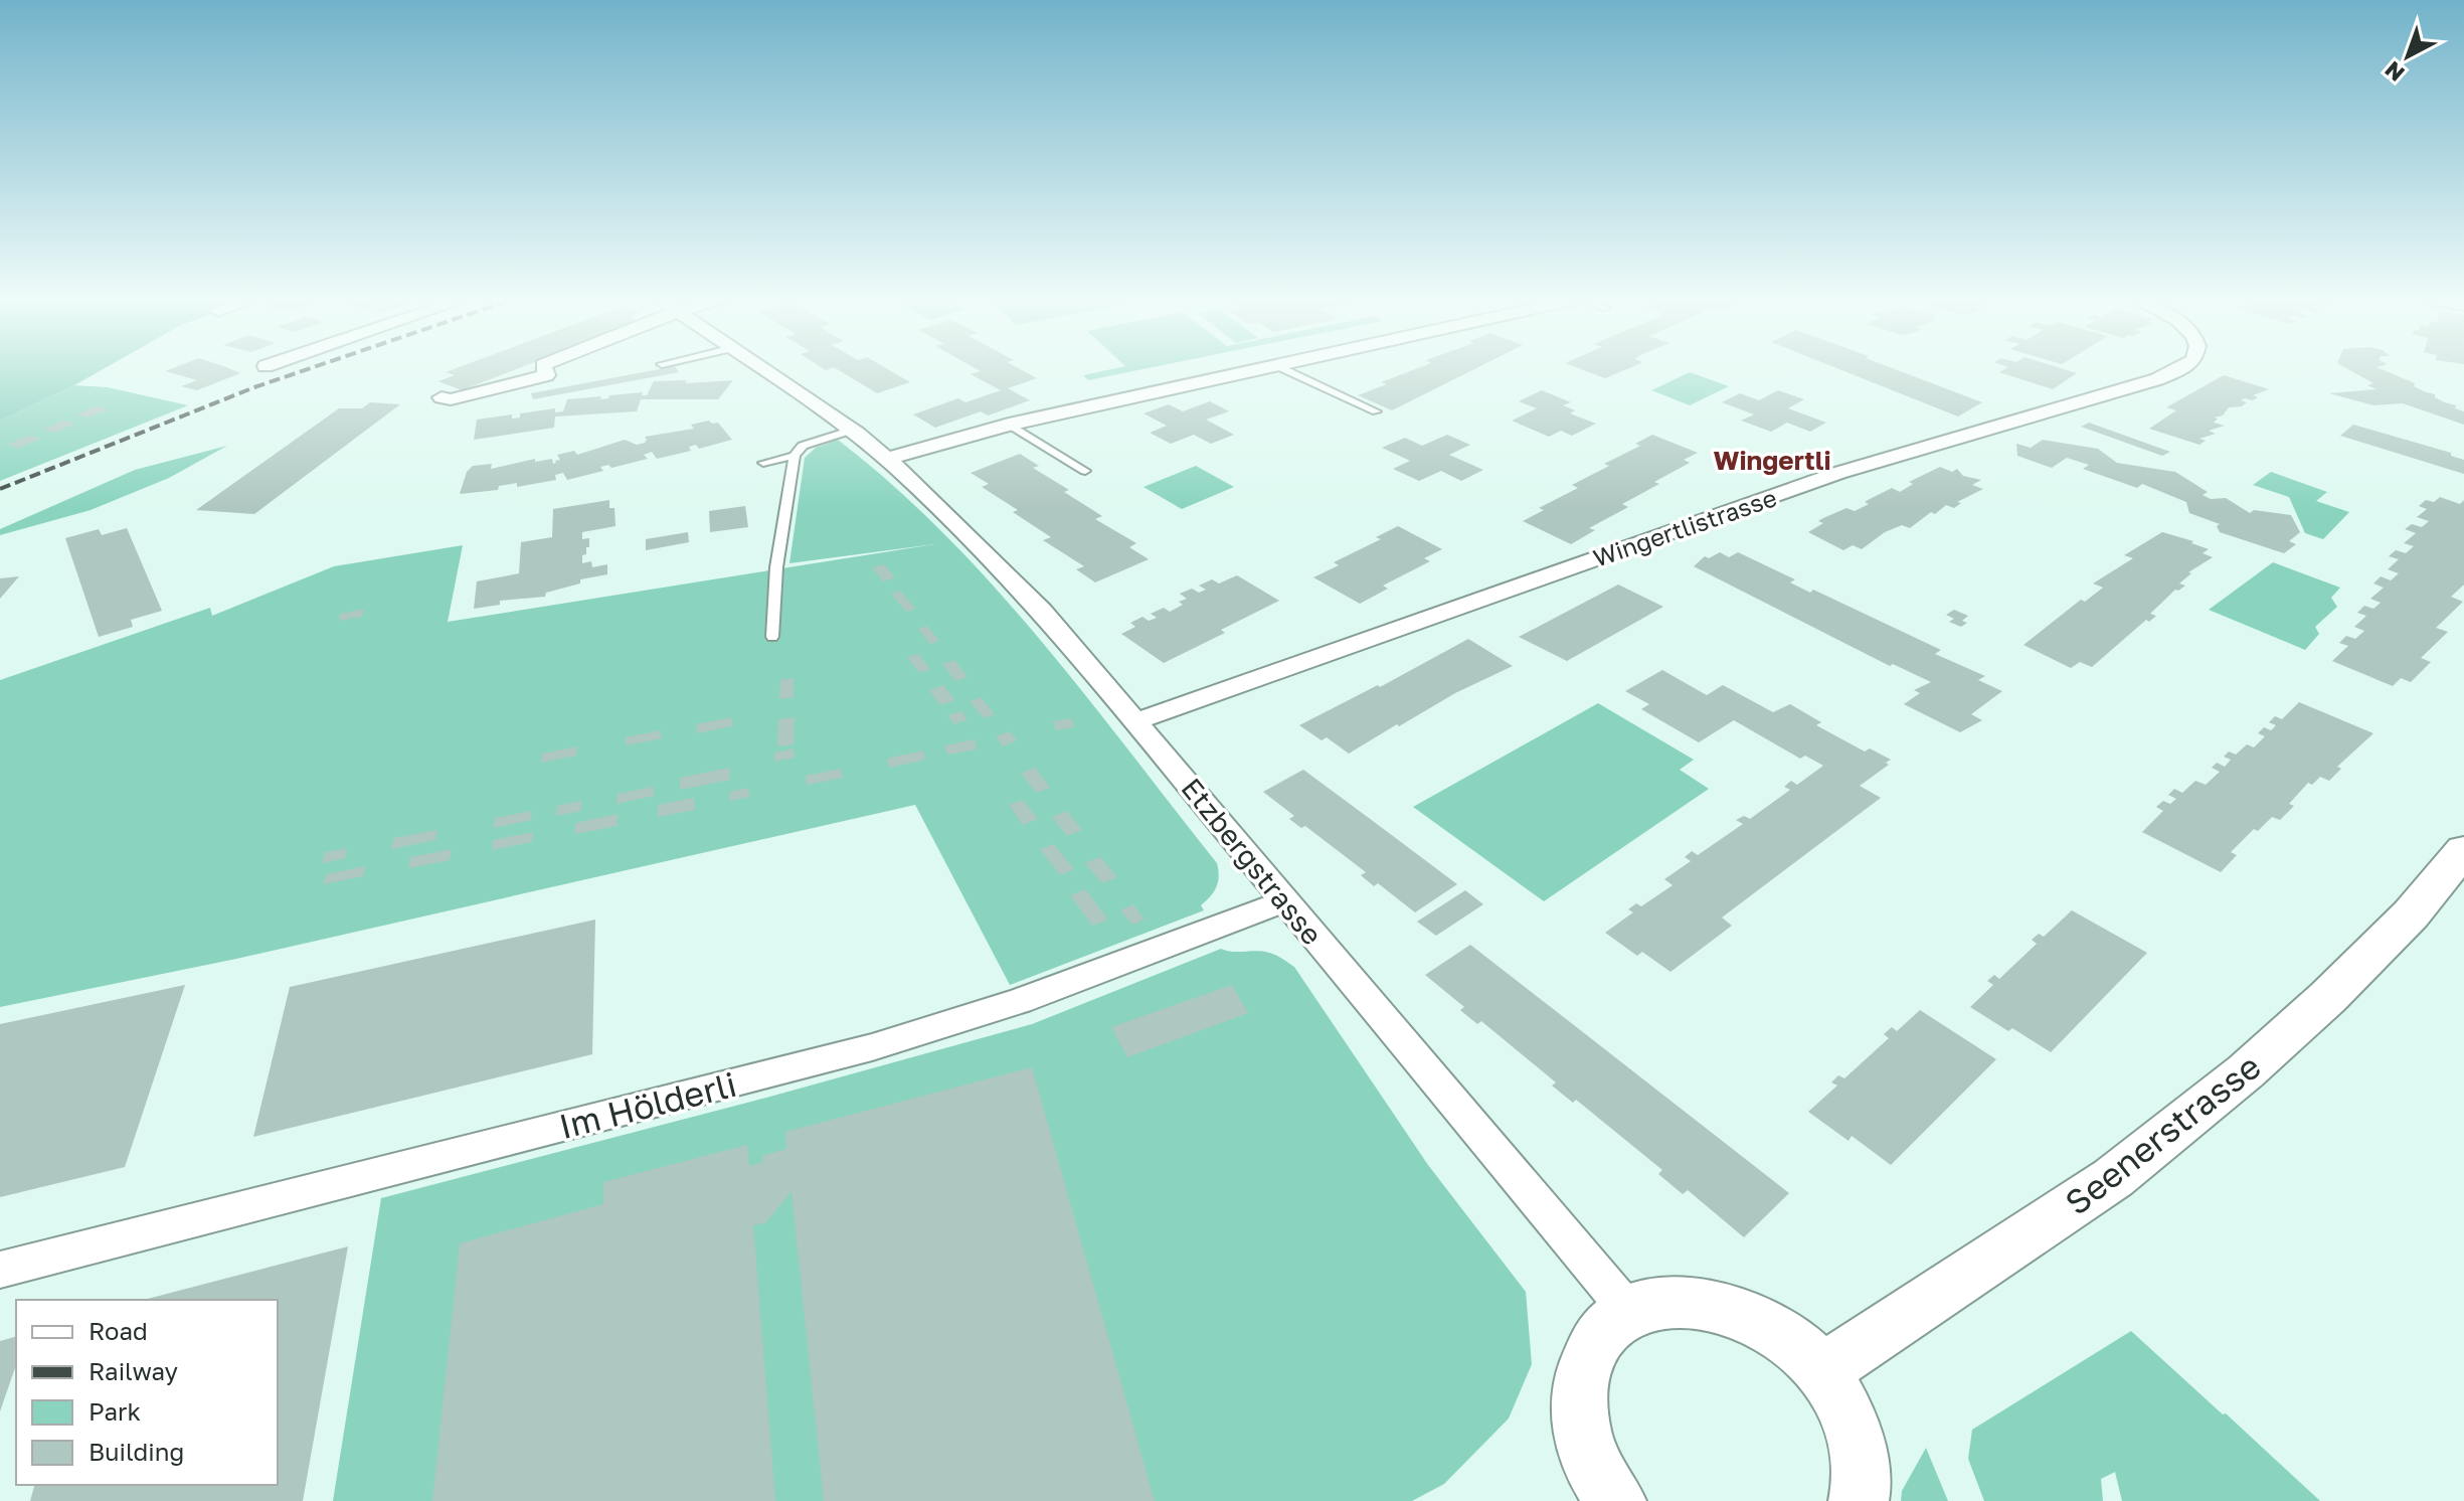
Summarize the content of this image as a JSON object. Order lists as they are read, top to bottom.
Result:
{
  "streets": {
    "main road": ["Seenerstrasse"],
    "street": ["Wingertlistrasse", "Etzbergstrasse", "Im Hölderli"]
  },
  "crossings": [
    ["Wingertlistrasse", "Etzbergstrasse"],
    ["Etzbergstrasse", "Im Hölderli"]
  ],
  "districts": ["Wingertli"],
  "legend": [
    "Road",
    "Railway",
    "Park",
    "Building"
  ],
  "north": "bottom left"
}
